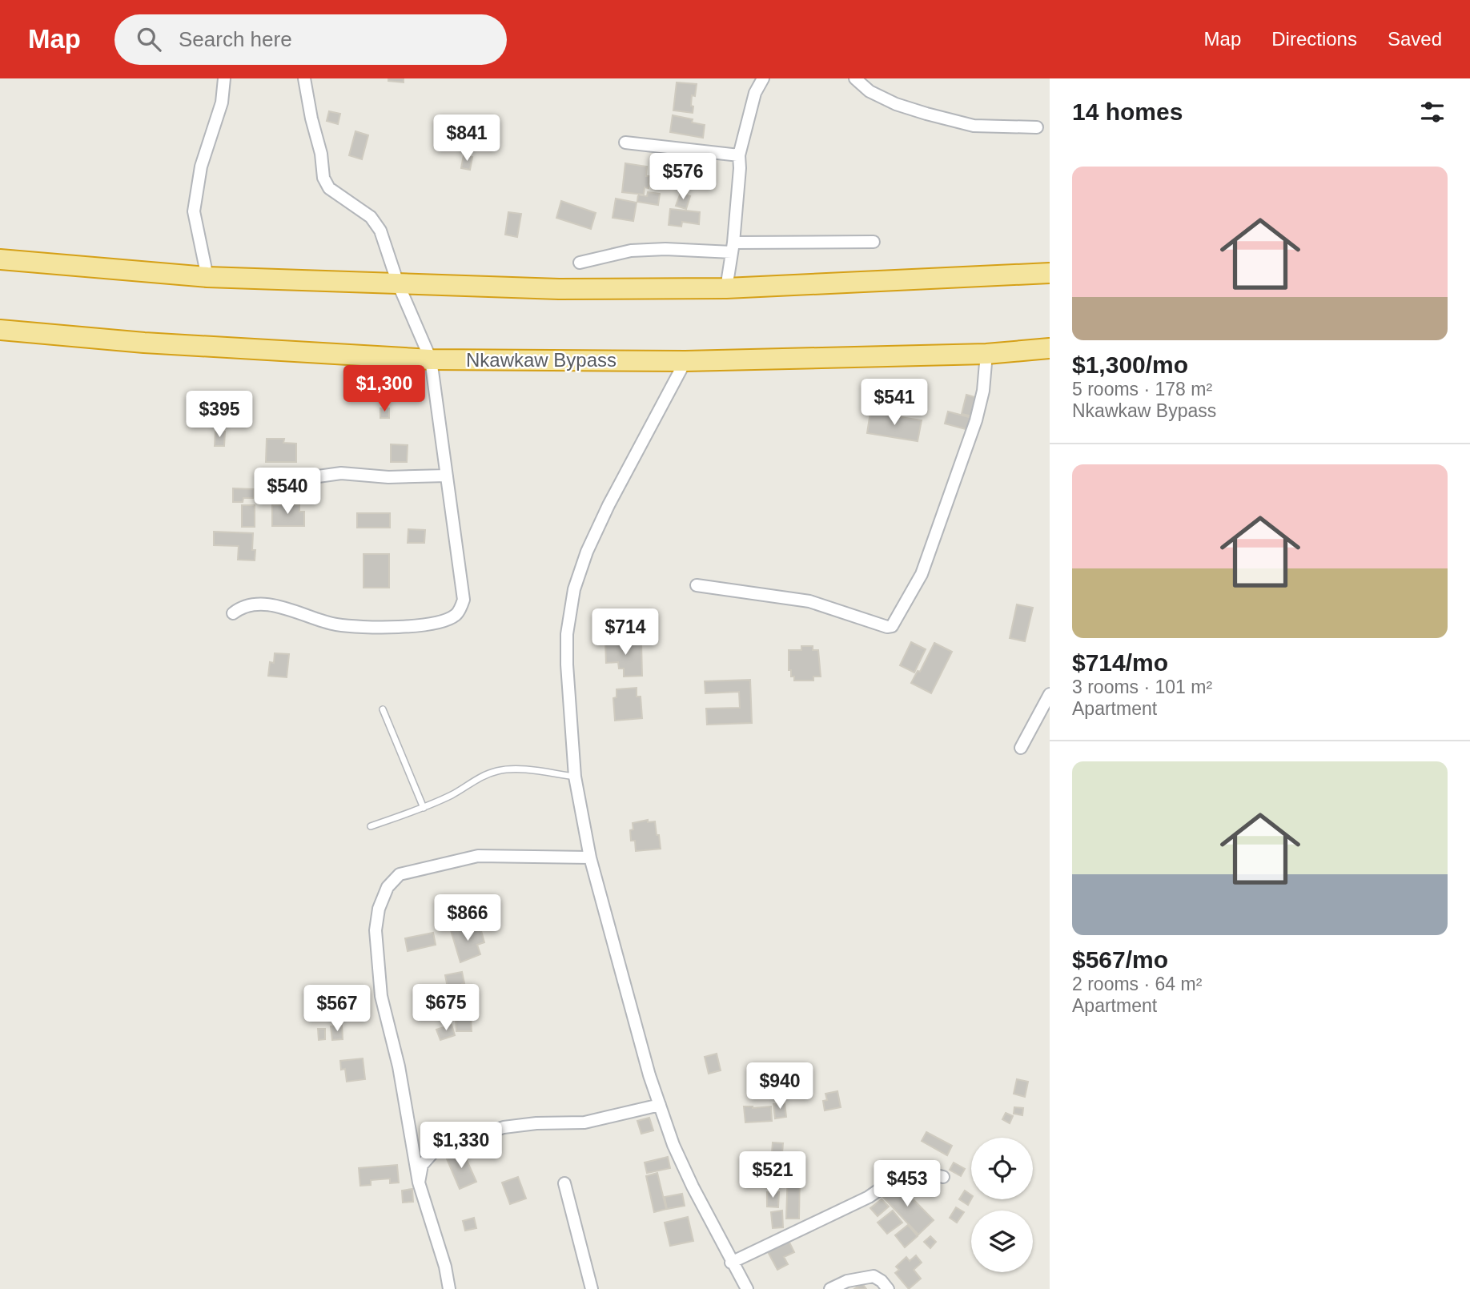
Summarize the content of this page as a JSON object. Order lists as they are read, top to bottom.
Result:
{
  "streets": {
    "highway": ["Nkawkaw Bypass"]
  },
  "page": {
    "header": "Map",
    "search": "Search here",
    "nav": ["Map", "Directions", "Saved"],
    "heading": "14 homes",
    "price": [
      "$841",
      "$576",
      "$1,300",
      "$541",
      "$395",
      "$540",
      "$714",
      "$866",
      "$675",
      "$567",
      "$940",
      "$1,330",
      "$521",
      "$453"
    ],
    "list": [
      {
        "name": "$1,300/mo",
        "note": "5 rooms · 178 m² · Nkawkaw Bypass"
      },
      {
        "name": "$714/mo",
        "note": "3 rooms · 101 m² · Apartment"
      },
      {
        "name": "$567/mo",
        "note": "2 rooms · 64 m² · Apartment"
      }
    ]
  }
}
